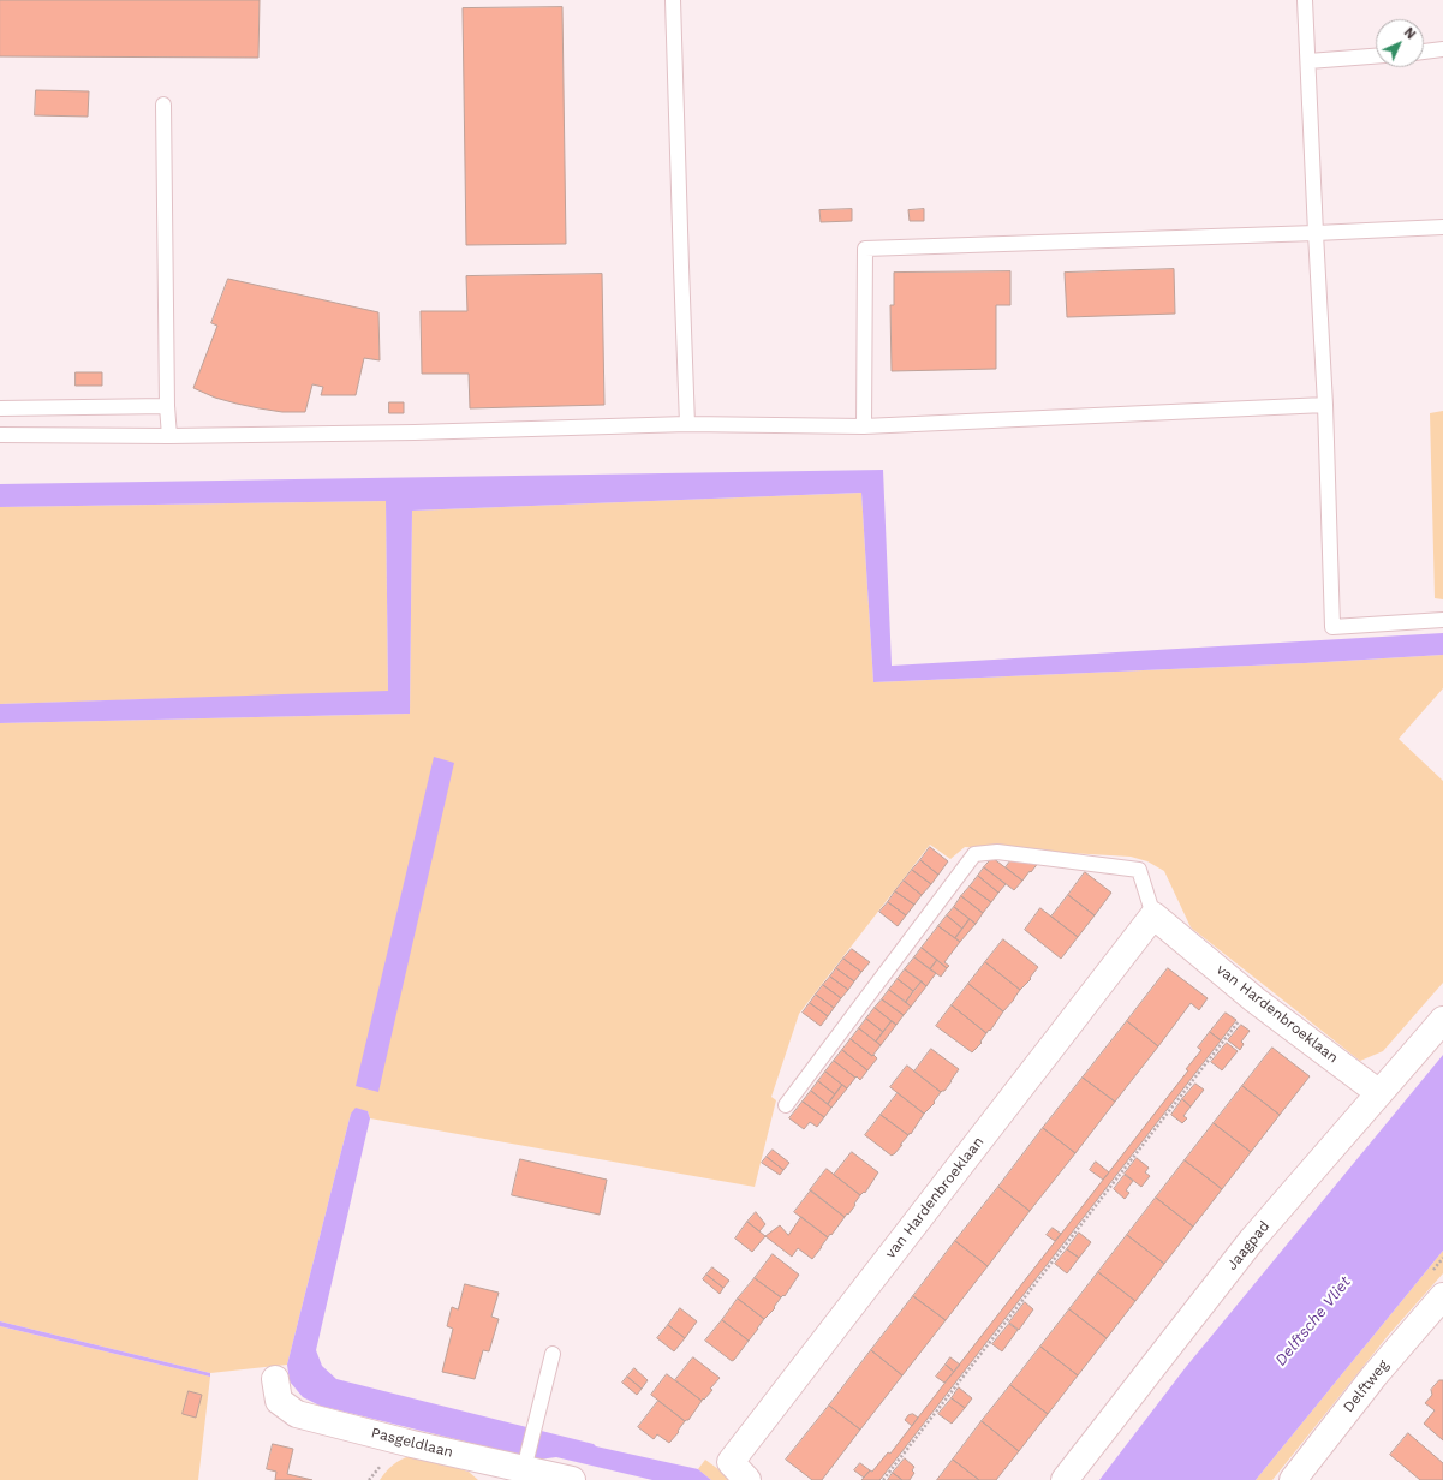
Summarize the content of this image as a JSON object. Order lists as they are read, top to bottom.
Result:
{
  "streets": {
    "street": [
      "van Hardenbroeklaan",
      "Jaagpad",
      "Delftweg",
      "Pasgeldlaan"
    ]
  },
  "crossings": [
    ["van Hardenbroeklaan", "Jaagpad"]
  ],
  "water": ["Delftsche Vliet"],
  "north": "top right"
}
